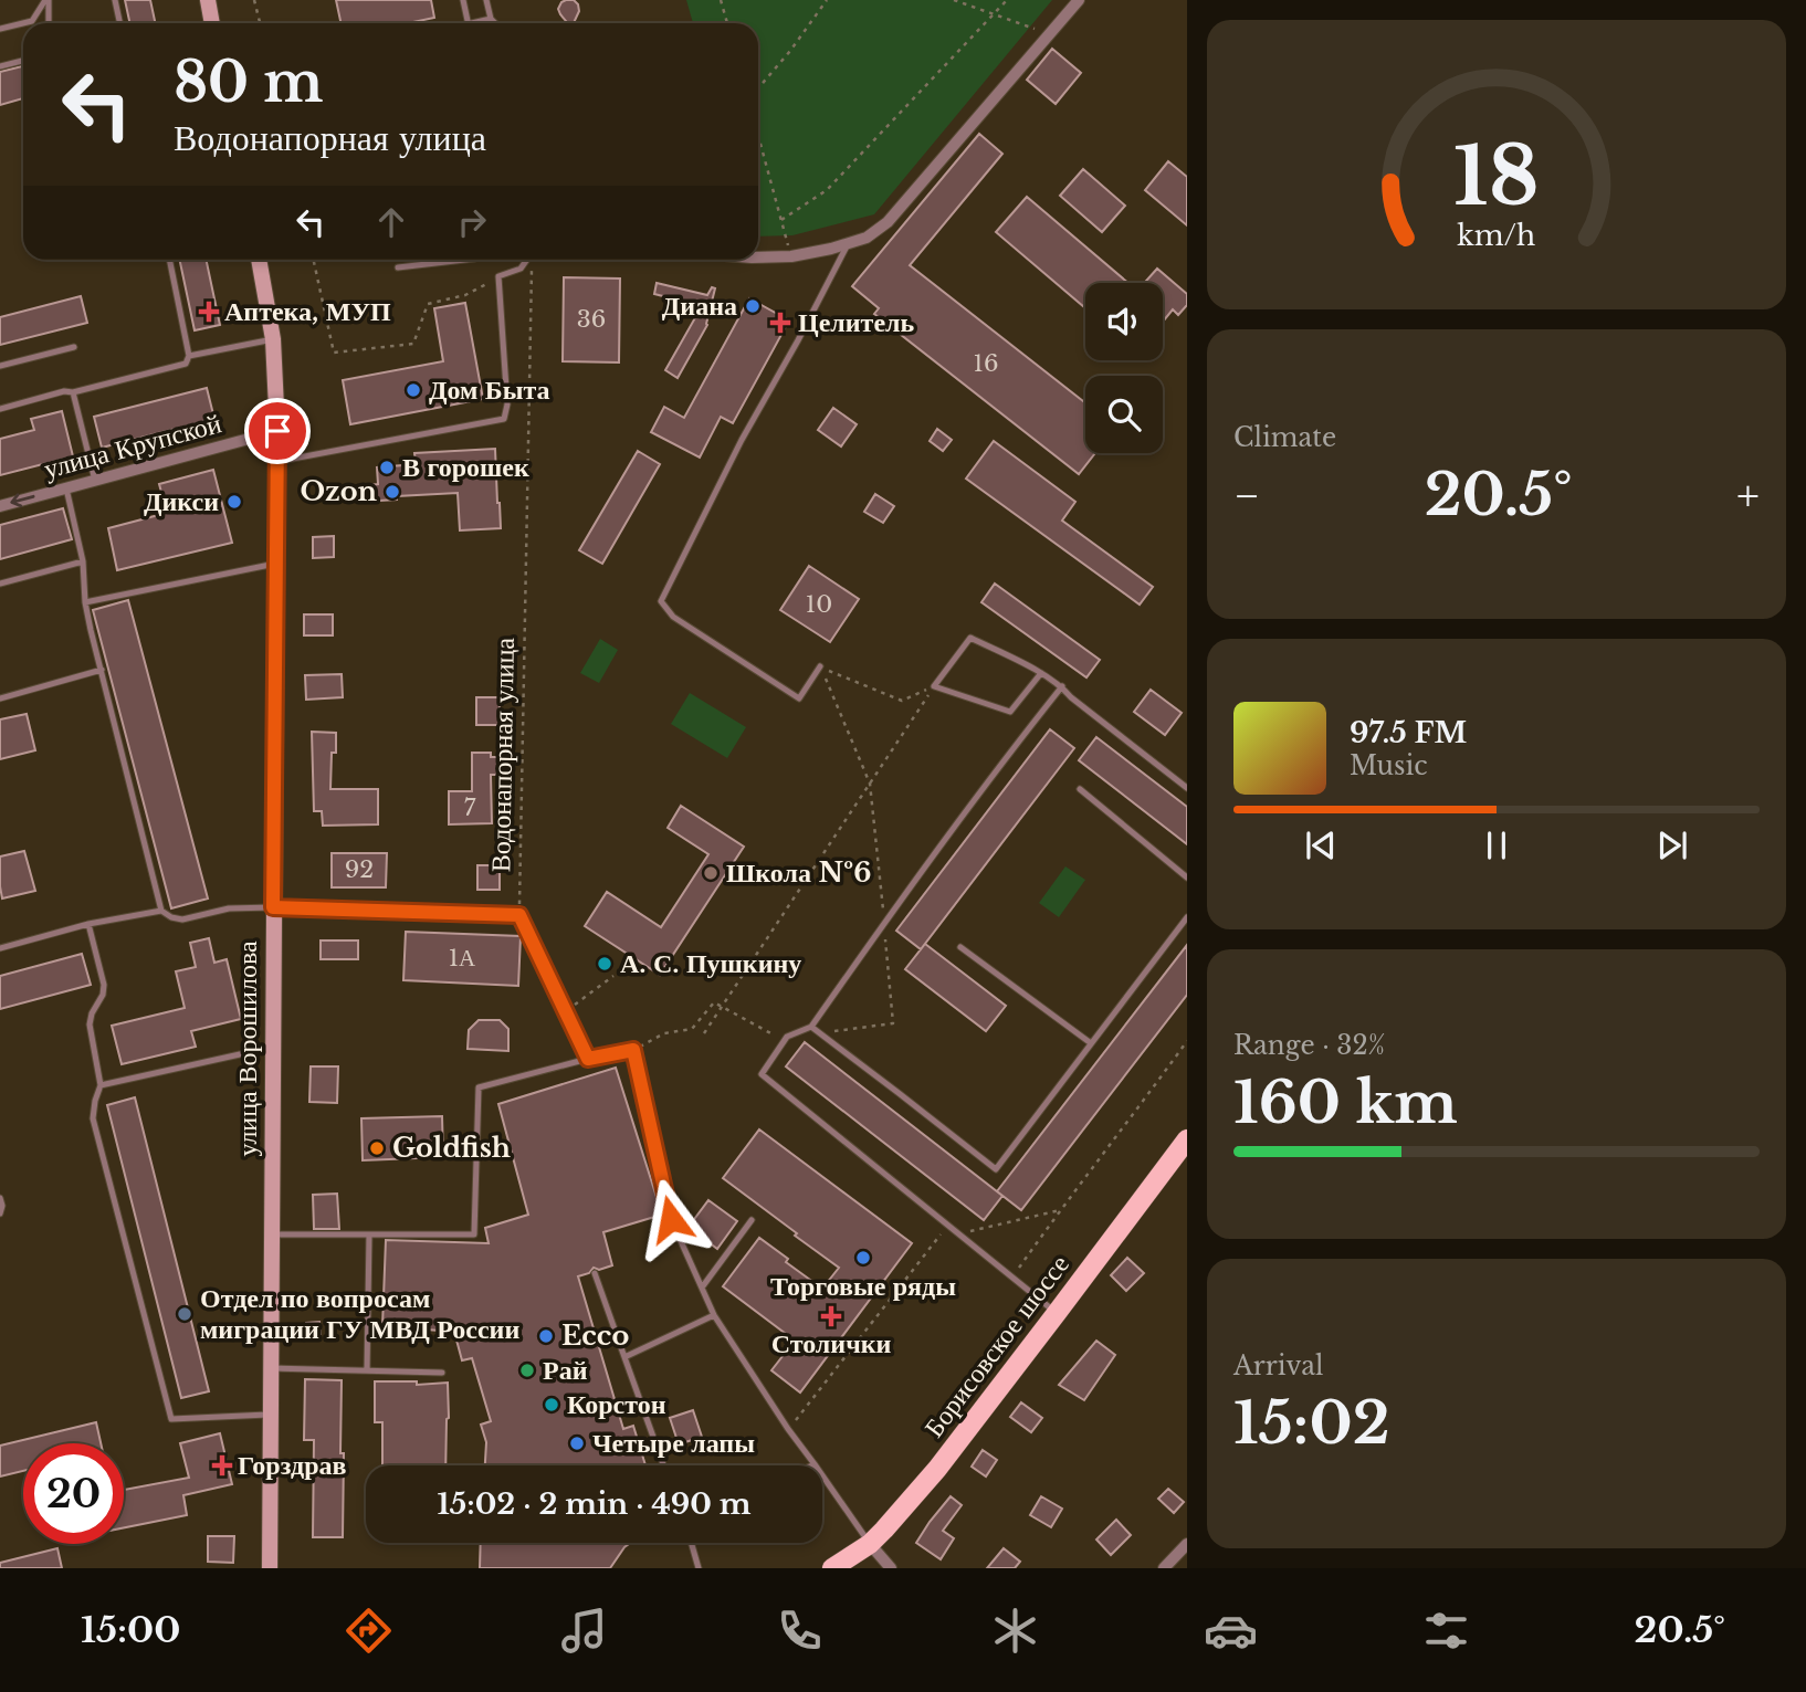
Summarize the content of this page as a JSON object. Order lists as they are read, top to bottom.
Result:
{
  "streets": {
    "main road": ["улица Ворошилова", "Борисовское шоссе"],
    "street": ["улица Крупской"],
    "path": ["Водонапорная улица"]
  },
  "crossings": [
    ["улица Крупской", "улица Ворошилова"]
  ],
  "places": {
    "other": [
      "Диана",
      "Дом Быта",
      "В горошек",
      "Ozon",
      "Дикси",
      "Школа №6",
      "А. С. Пушкину",
      "Goldfish",
      "Торговые ряды",
      "Отдел по вопросам миграции ГУ МВД России",
      "Ecco",
      "Рай",
      "Корстон",
      "Четыре лапы"
    ],
    "health": [
      "Аптека, МУП",
      "Целитель",
      "Столички",
      "Горздрав"
    ]
  },
  "house_numbers": [
    "36",
    "16",
    "10",
    "7",
    "92",
    "1А"
  ],
  "page": {
    "turn": ["80 m", "Водонапорная улица"],
    "tile": [
      "Climate",
      ["Range · 32%", "160 km"],
      ["Arrival", "15:02"]
    ],
    "heat": ["−", "20.5°", "+"],
    "song": ["97.5 FM", "Music"],
    "limit": "20",
    "trip": "15:02 · 2 min · 490 m",
    "tabs": ["15:00", "20.5°"],
    "gauge": ["18", "km/h"]
  }
}
